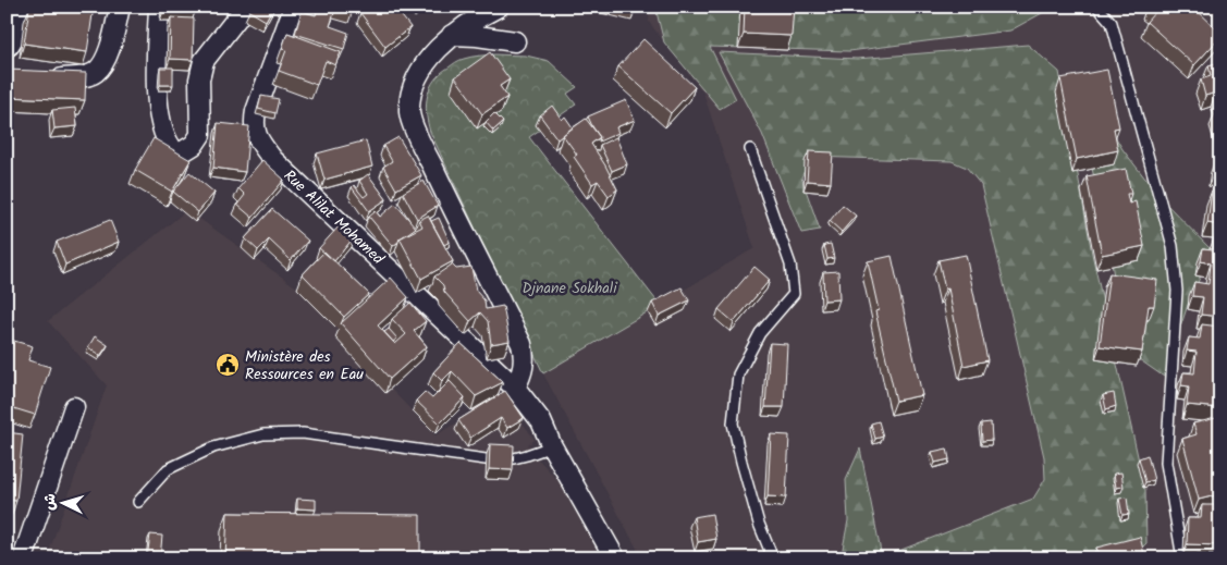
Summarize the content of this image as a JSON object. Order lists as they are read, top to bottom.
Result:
{
  "streets": {
    "street": ["Rue Alilat Mohamed"]
  },
  "parks": ["Djnane Sokhali"],
  "places": {
    "public building": ["Ministère des Ressources en Eau"]
  },
  "north": "left"
}
